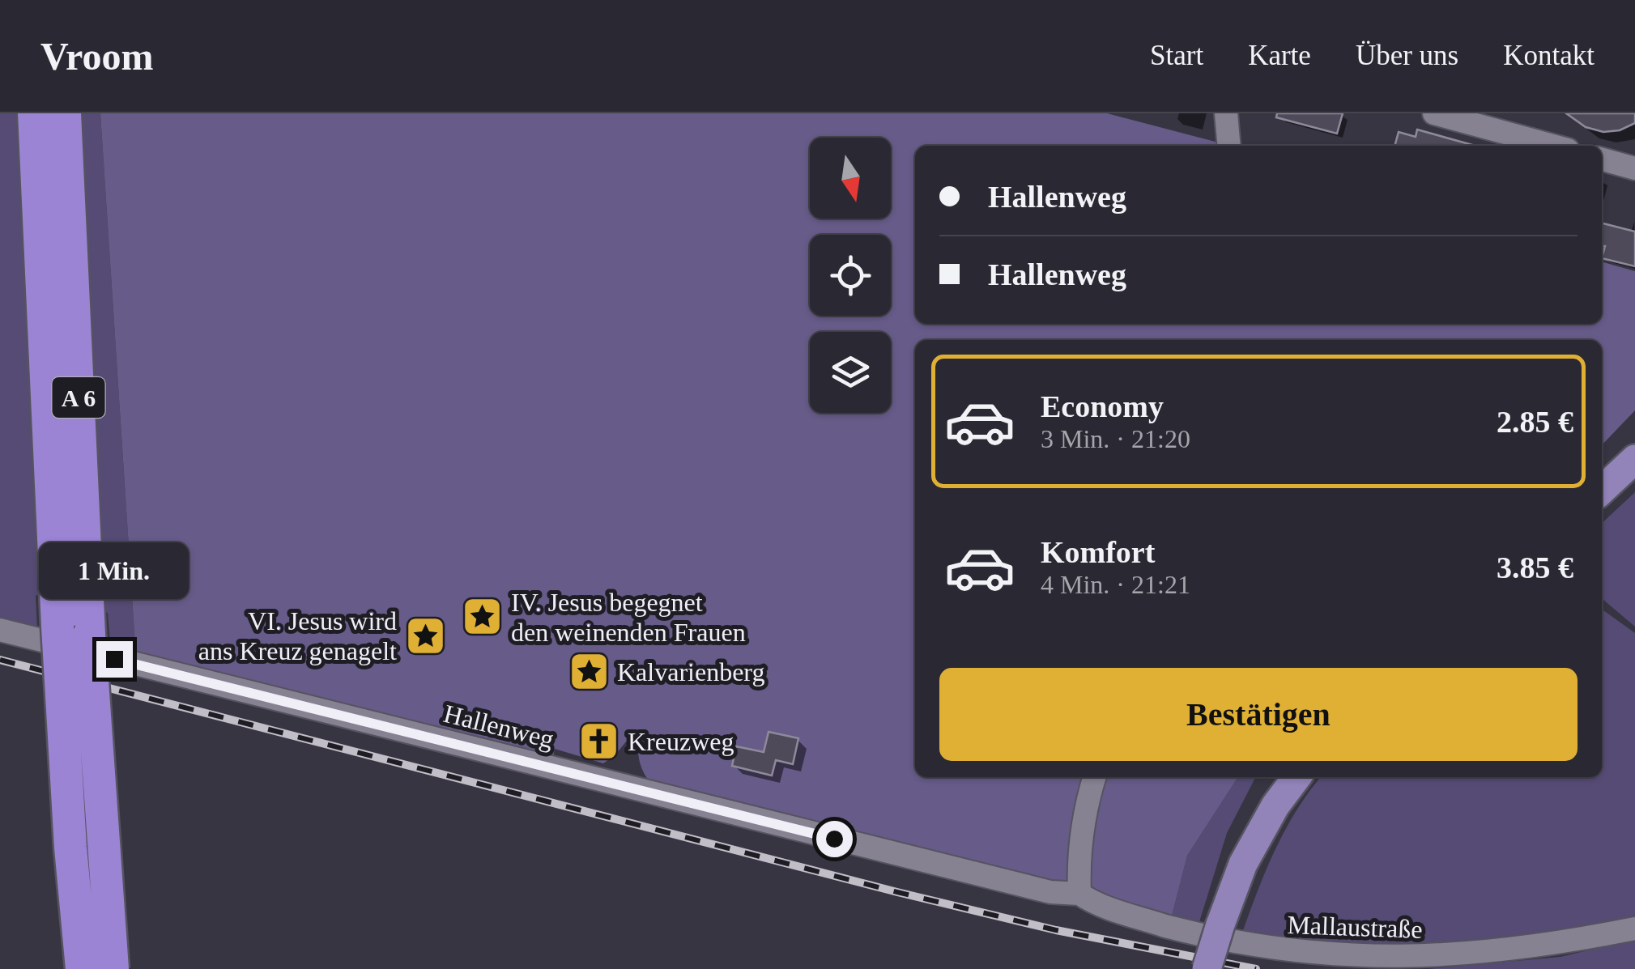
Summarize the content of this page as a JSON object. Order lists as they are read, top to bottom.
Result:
{
  "streets": {
    "highway": ["A 6"],
    "street": ["Hallenweg", "Mallaustraße"]
  },
  "crossings": [
    ["Hallenweg", "Mallaustraße"]
  ],
  "places": {
    "place": ["IV. Jesus begegnet den weinenden Frauen", "VI. Jesus wird ans Kreuz genagelt", "Kalvarienberg"],
    "church": ["Kreuzweg"]
  },
  "north": "bottom",
  "page": {
    "header": "Vroom",
    "nav": [
      "Start",
      "Karte",
      "Über uns",
      "Kontakt"
    ],
    "banner": ["Hallenweg", "Hallenweg"],
    "list": [
      {
        "name": "Economy",
        "note": "3 Min. · 21:20",
        "value": "2.85 €"
      },
      {
        "name": "Komfort",
        "note": "4 Min. · 21:21",
        "value": "3.85 €"
      }
    ],
    "bubble": "1 Min.",
    "buttons": "Bestätigen"
  }
}
